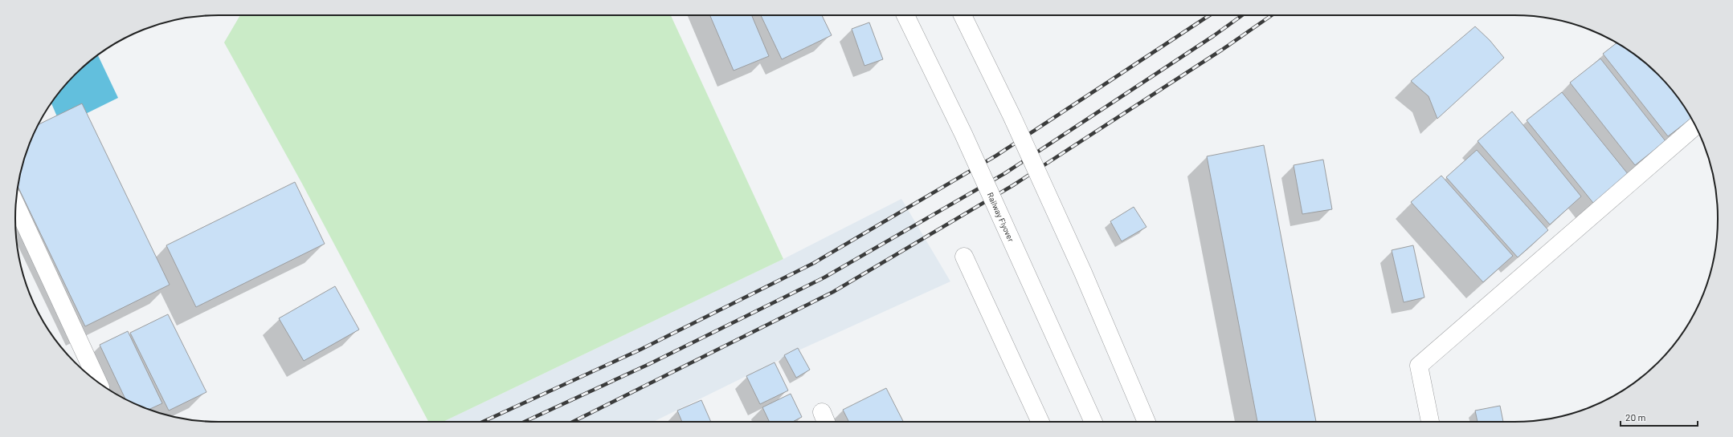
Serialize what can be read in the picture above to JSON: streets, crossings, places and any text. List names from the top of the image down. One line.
{"streets":{"main road":["Railway Flyover"]},"scale_bar":"20 m"}
